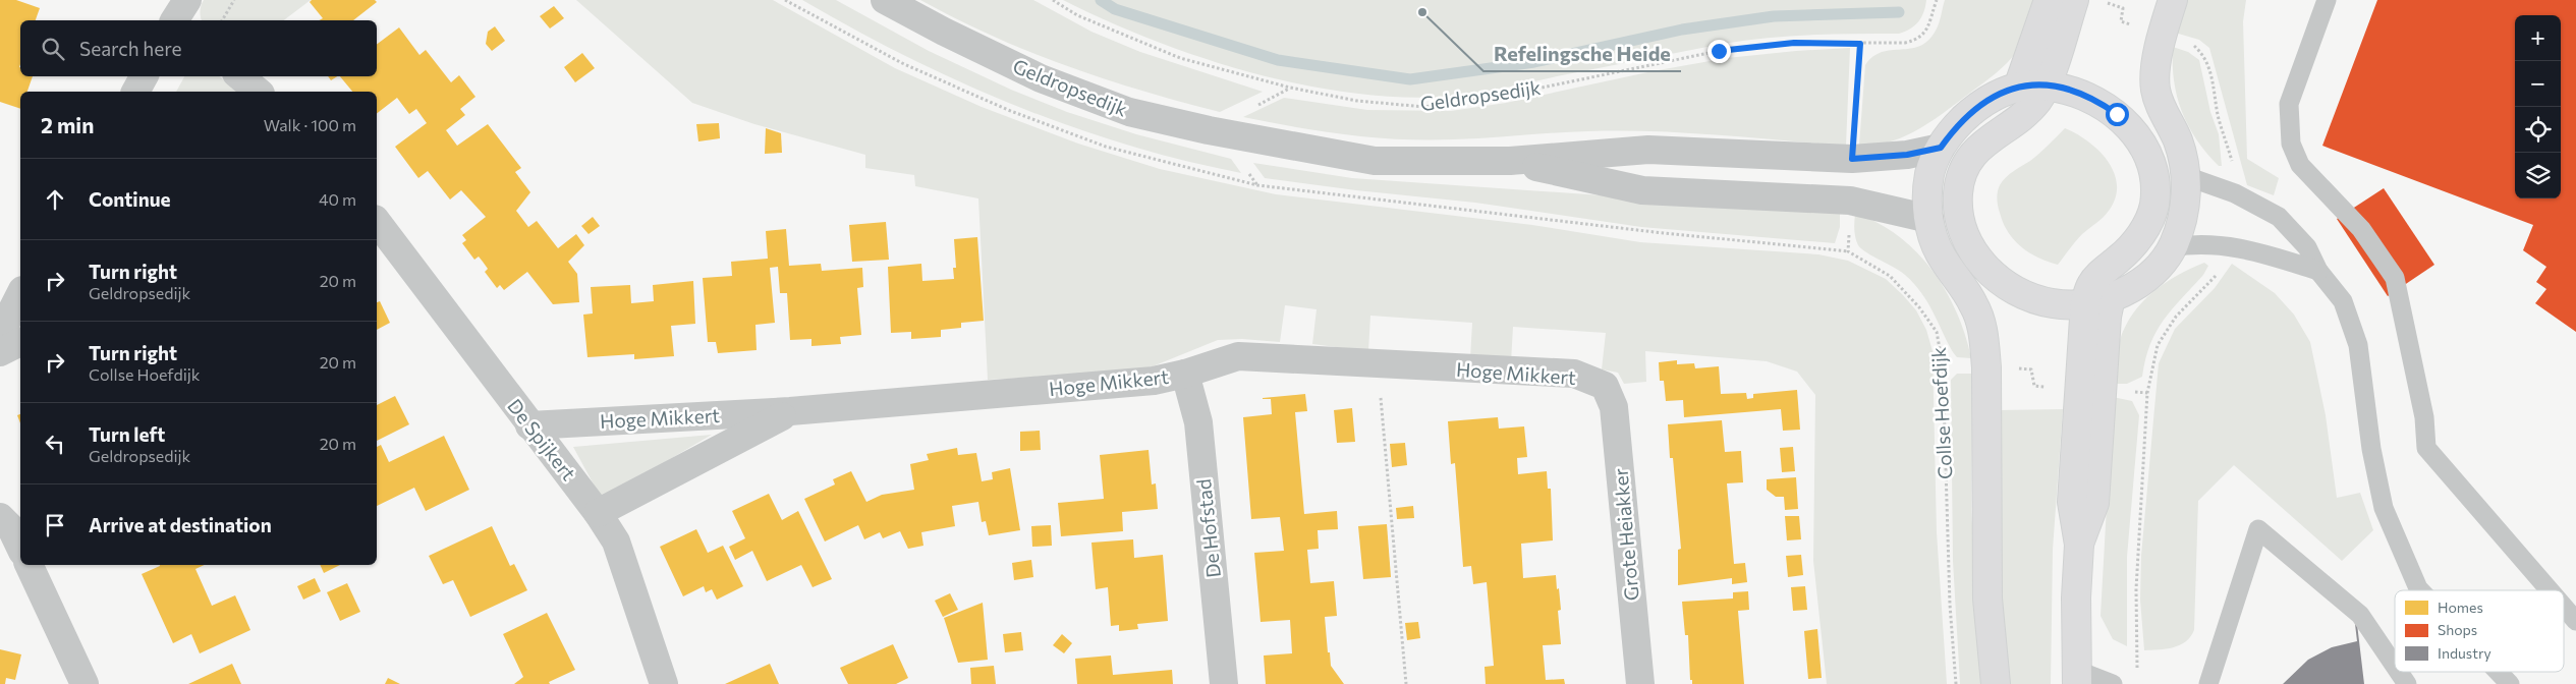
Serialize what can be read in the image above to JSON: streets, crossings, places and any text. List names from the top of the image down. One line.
{"streets":{"street":["Geldropsedijk","Hoge Mikkert","De Spijkert","De Hofstad","Grote Heiakker"],"path":["Collse Hoefdijk"]},"crossings":[["Hoge Mikkert","De Spijkert"],["Hoge Mikkert","De Hofstad"],["Hoge Mikkert","Grote Heiakker"]],"places":["Refelingsche Heide"],"legend":["Homes","Shops","Industry"],"page":{"map_buttons":["+","−"],"search":"Search here","heading":["2 min","Walk · 100 m"],"list":[["Continue","40 m"],["Turn right","Geldropsedijk","20 m"],["Turn right","Collse Hoefdijk","20 m"],["Turn left","Geldropsedijk","20 m"],"Arrive at destination"]}}
